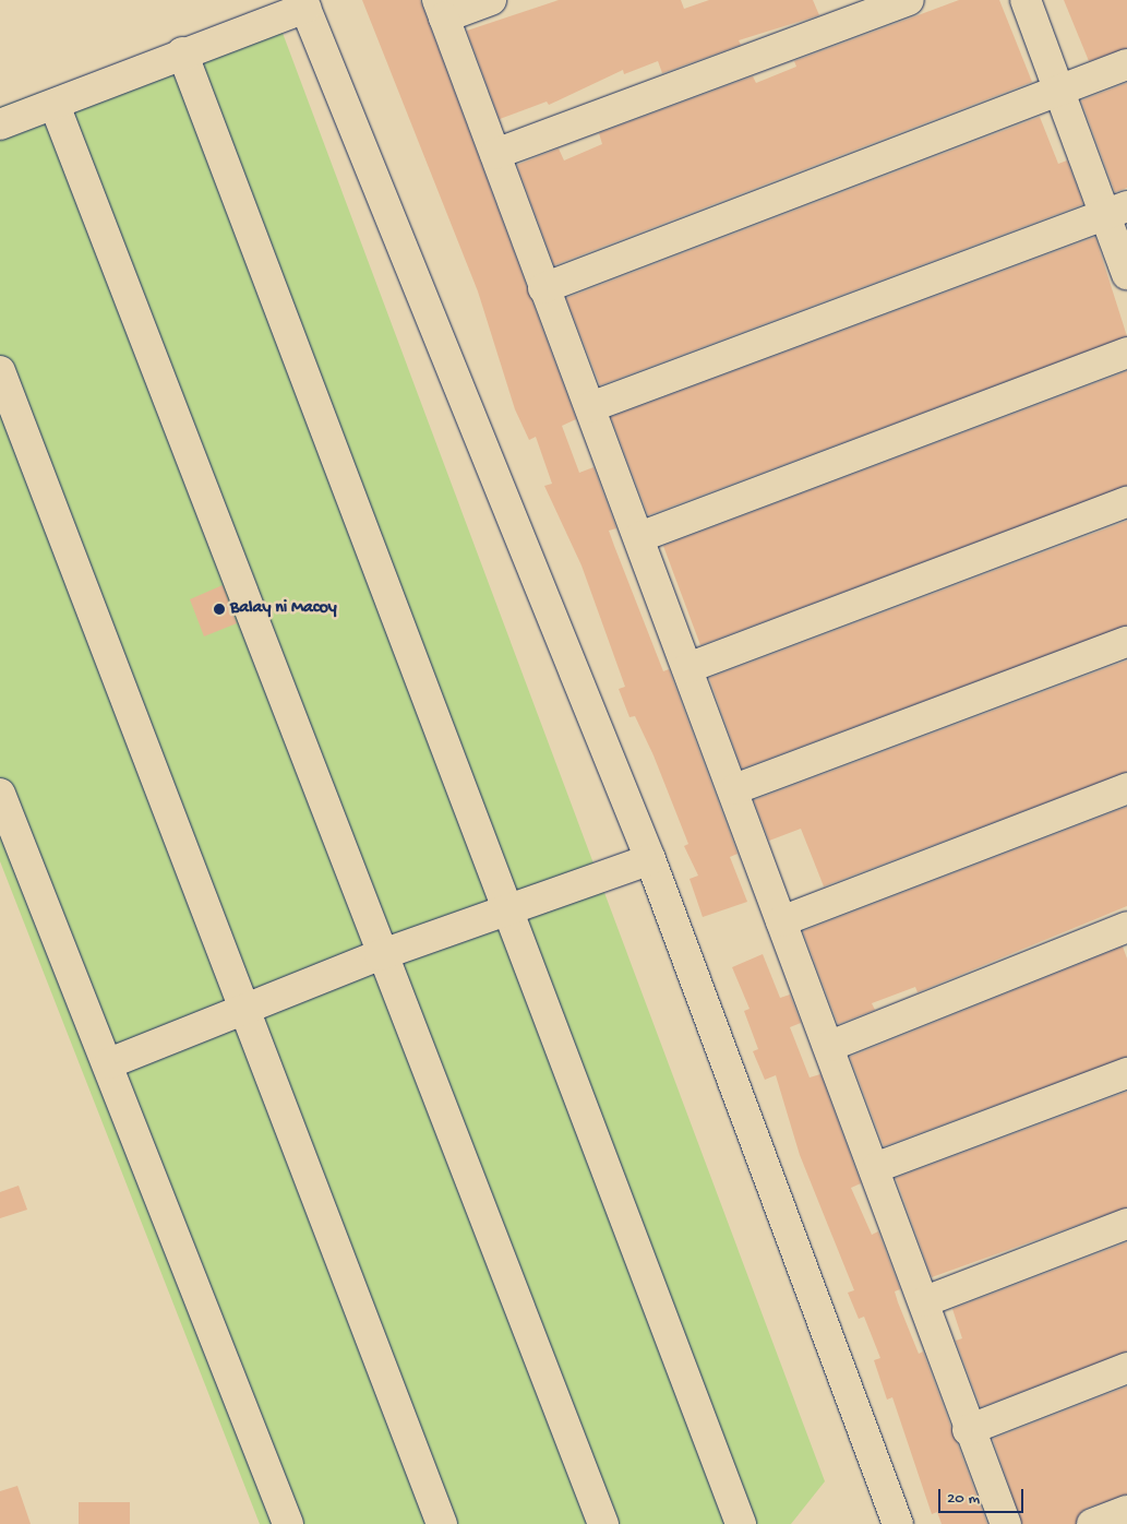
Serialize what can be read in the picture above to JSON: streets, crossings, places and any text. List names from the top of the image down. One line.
{"places":["Balay ni Macoy"],"scale_bar":"20 m"}
